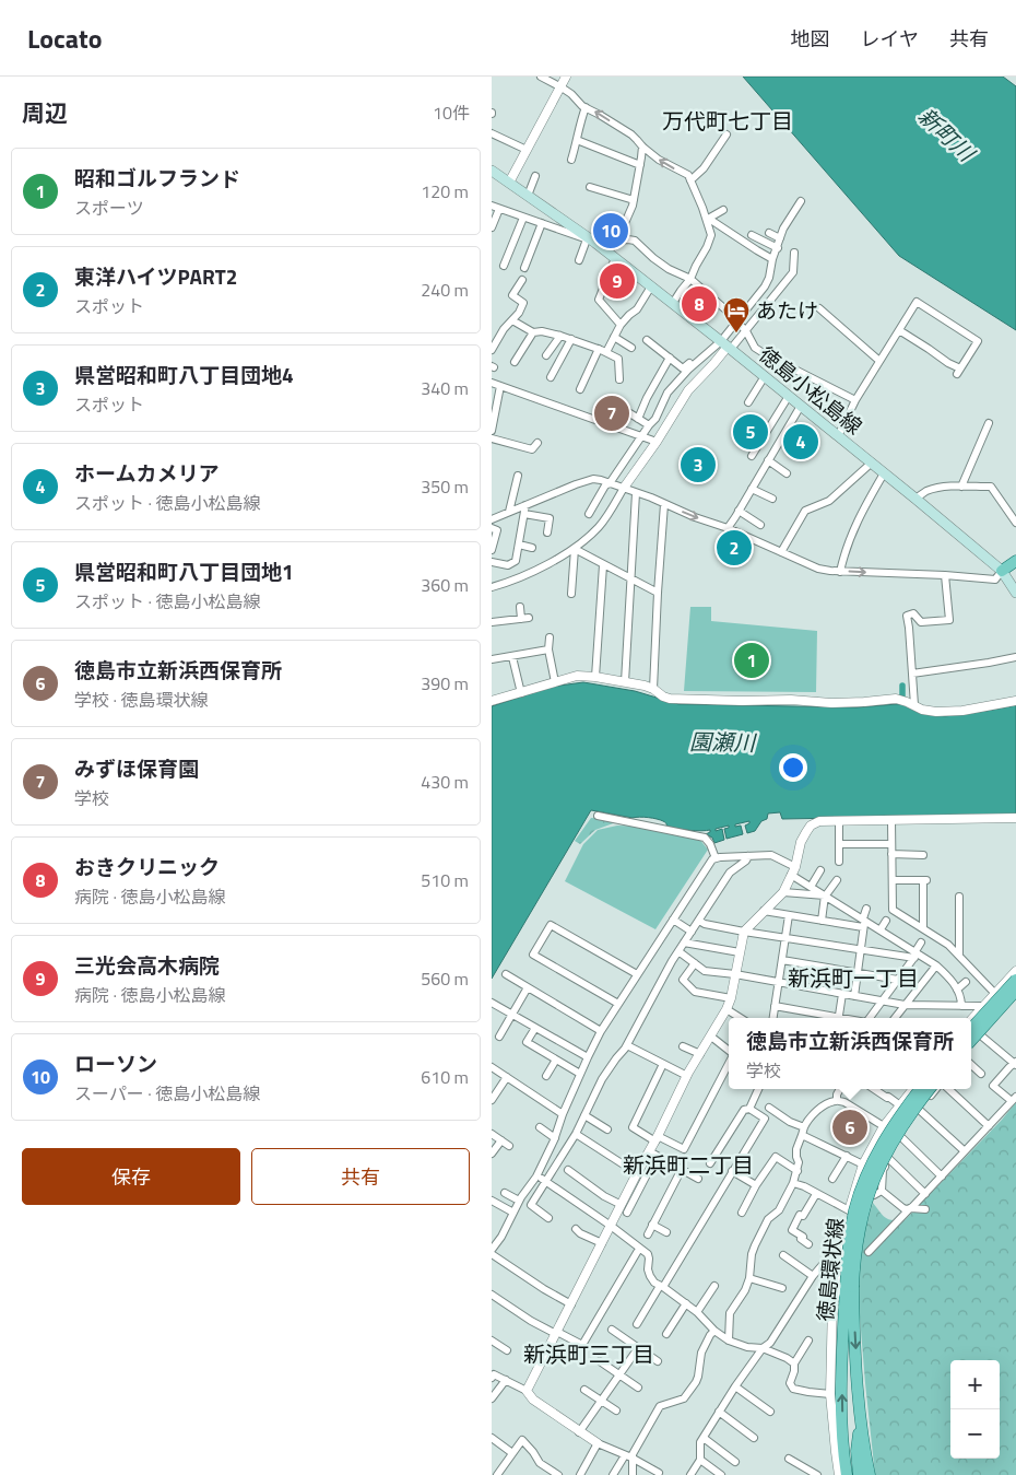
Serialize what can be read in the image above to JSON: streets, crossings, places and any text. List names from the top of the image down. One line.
{"streets":{"main road":["徳島小松島線","徳島環状線"]},"districts":["万代町七丁目","新浜町一丁目","新浜町二丁目","新浜町三丁目"],"water":["新町川","園瀬川"],"places":{"hotel":["あたけ"]},"page":{"header":"Locato","nav":["地図","レイヤ","共有"],"heading":["周辺","10件"],"list":[{"mark":"1","name":"昭和ゴルフランド","note":"スポーツ","value":"120 m"},{"mark":"2","name":"東洋ハイツPART2","note":"スポット","value":"240 m"},{"mark":"3","name":"県営昭和町八丁目団地4","note":"スポット","value":"340 m"},{"mark":"4","name":"ホームカメリア","note":"スポット · 徳島小松島線","value":"350 m"},{"mark":"5","name":"県営昭和町八丁目団地1","note":"スポット · 徳島小松島線","value":"360 m"},{"mark":"6","name":"徳島市立新浜西保育所","note":"学校 · 徳島環状線","value":"390 m"},{"mark":"7","name":"みずほ保育園","note":"学校","value":"430 m"},{"mark":"8","name":"おきクリニック","note":"病院 · 徳島小松島線","value":"510 m"},{"mark":"9","name":"三光会高木病院","note":"病院 · 徳島小松島線","value":"560 m"},{"mark":"10","name":"ローソン","note":"スーパー · 徳島小松島線","value":"610 m"}],"pins":["10","9","8","7","5","4","3","2","1","6"],"popup":["徳島市立新浜西保育所","学校"],"buttons":["保存","共有"],"map_buttons":["+","−"]}}
